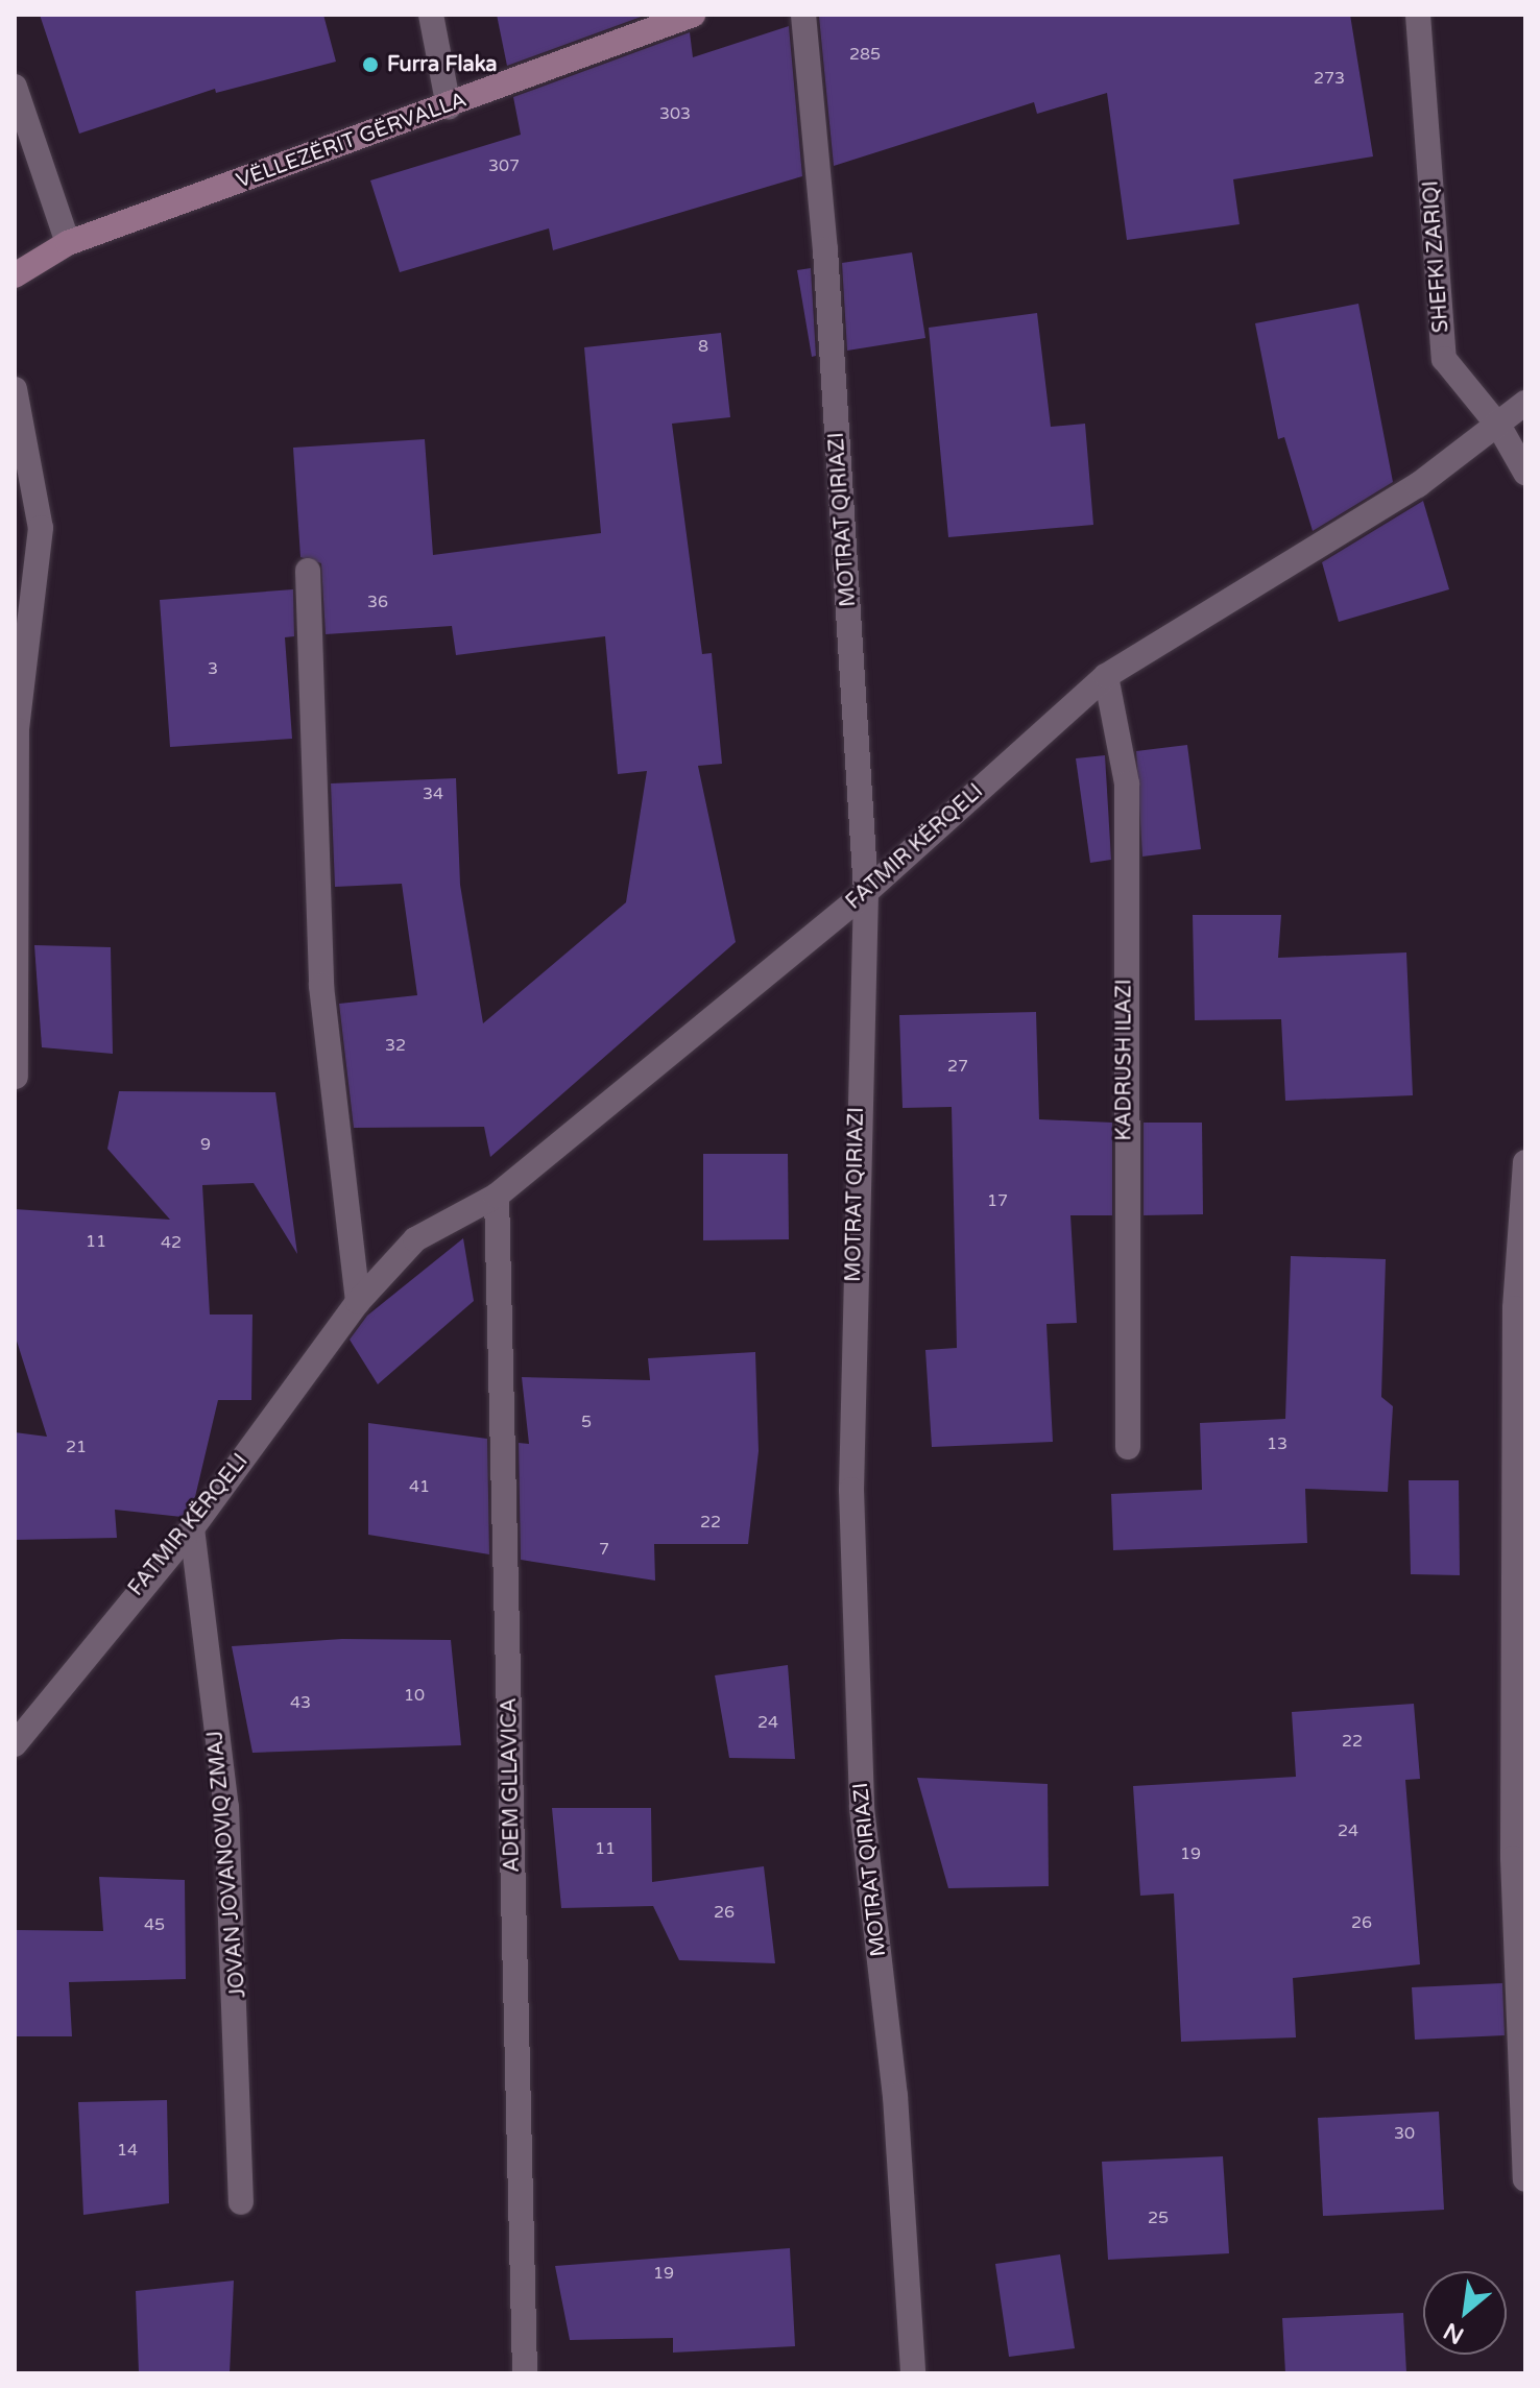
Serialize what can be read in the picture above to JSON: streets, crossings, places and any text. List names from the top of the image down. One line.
{"streets":{"street":["VËLLEZËRIT GËRVALLA","SHEFKI ZARIQI","MOTRAT QIRIAZI","FATMIR KËRQELI","KADRUSH ILAZI","ADEM GLLAVICA","JOVAN JOVANOVIQ ZMAJ"]},"crossings":[["SHEFKI ZARIQI","FATMIR KËRQELI"],["MOTRAT QIRIAZI","FATMIR KËRQELI"],["FATMIR KËRQELI","KADRUSH ILAZI"],["FATMIR KËRQELI","ADEM GLLAVICA"],["FATMIR KËRQELI","JOVAN JOVANOVIQ ZMAJ"]],"places":["Furra Flaka"],"house_numbers":["285","273","303","307","8","36","3","34","32","27","9","17","11","42","5","13","21","41","22","7","10","43","24","22","24","11","19","26","26","45","30","14","25","19"],"north":"bottom left"}
